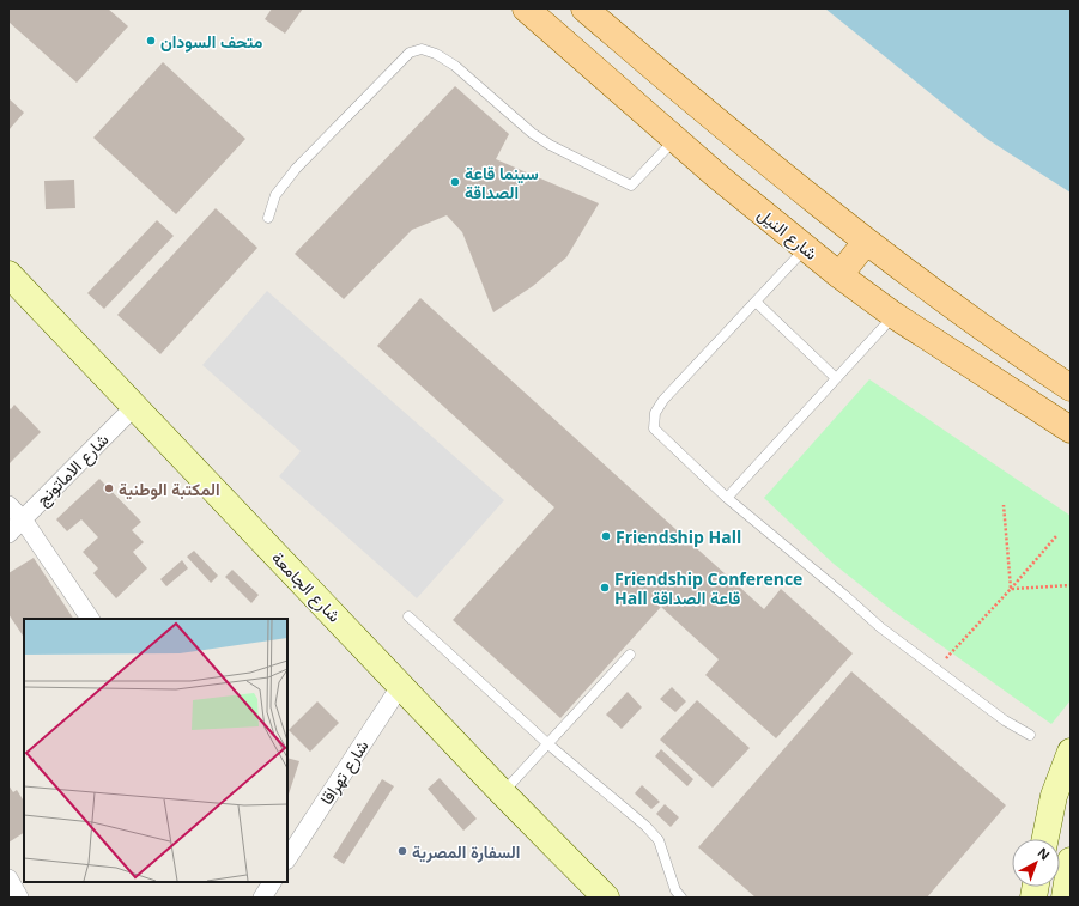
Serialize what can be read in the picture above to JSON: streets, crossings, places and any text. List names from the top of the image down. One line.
{"streets":{"main road":["شارع النيل","شارع الجامعة"],"street":["شارع الاماتونج","شارع تهراقا"]},"crossings":[["شارع الاماتونج","شارع الجامعة"],["شارع الجامعة","شارع تهراقا"]],"places":["متحف السودان","سينما قاعة الصداقة","المكتبة الوطنية","Friendship Hall","Friendship Conference Hall قاعة الصداقة","السفارة المصرية"],"north":"top right"}
